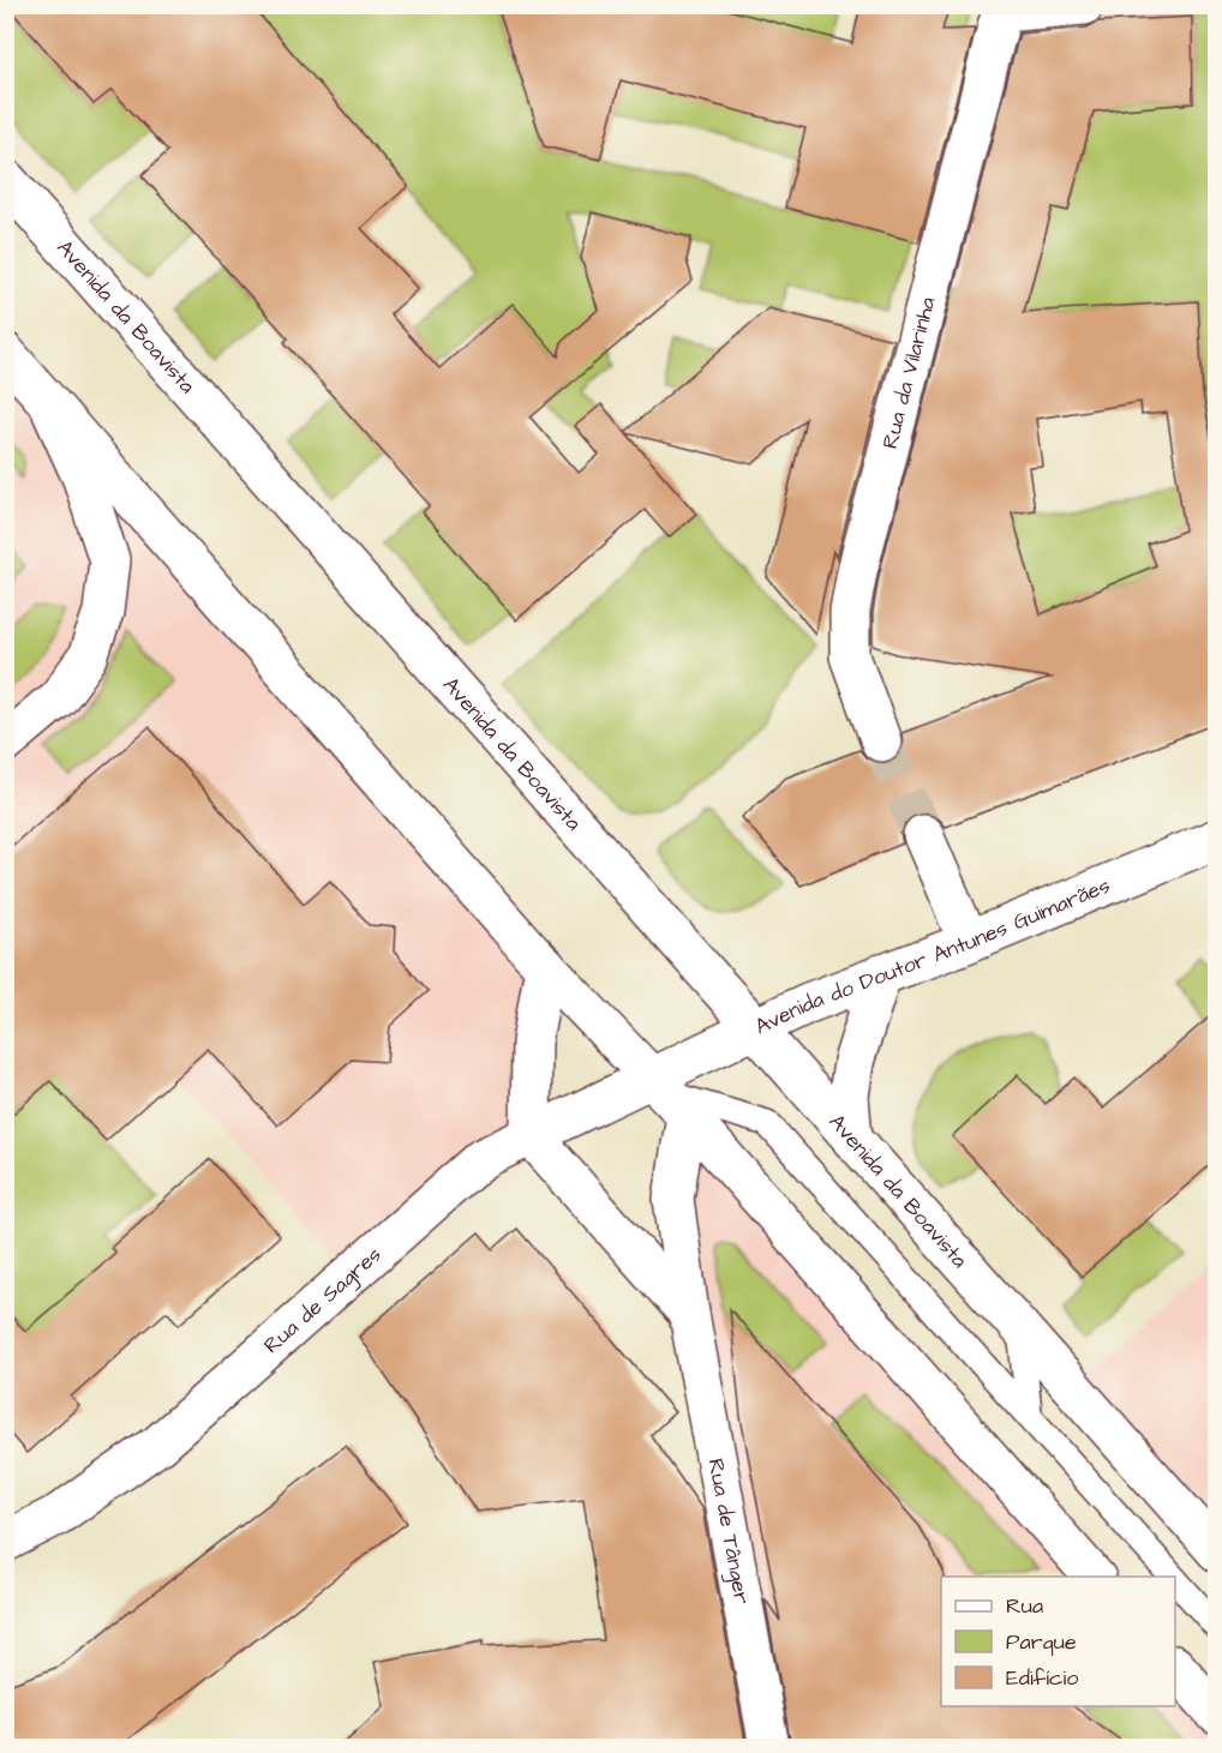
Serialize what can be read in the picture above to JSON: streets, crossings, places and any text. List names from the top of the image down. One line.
{"streets":{"main road":["Avenida da Boavista","Rua da Vilarinha","Avenida do Doutor Antunes Guimarães","Rua de Sagres","Rua de Tânger"]},"crossings":[["Avenida da Boavista","Avenida do Doutor Antunes Guimarães"],["Avenida do Doutor Antunes Guimarães","Rua de Sagres"],["Avenida do Doutor Antunes Guimarães","Rua de Tânger"],["Rua de Sagres","Rua de Tânger"]],"legend":["Rua","Parque","Edifício"]}
